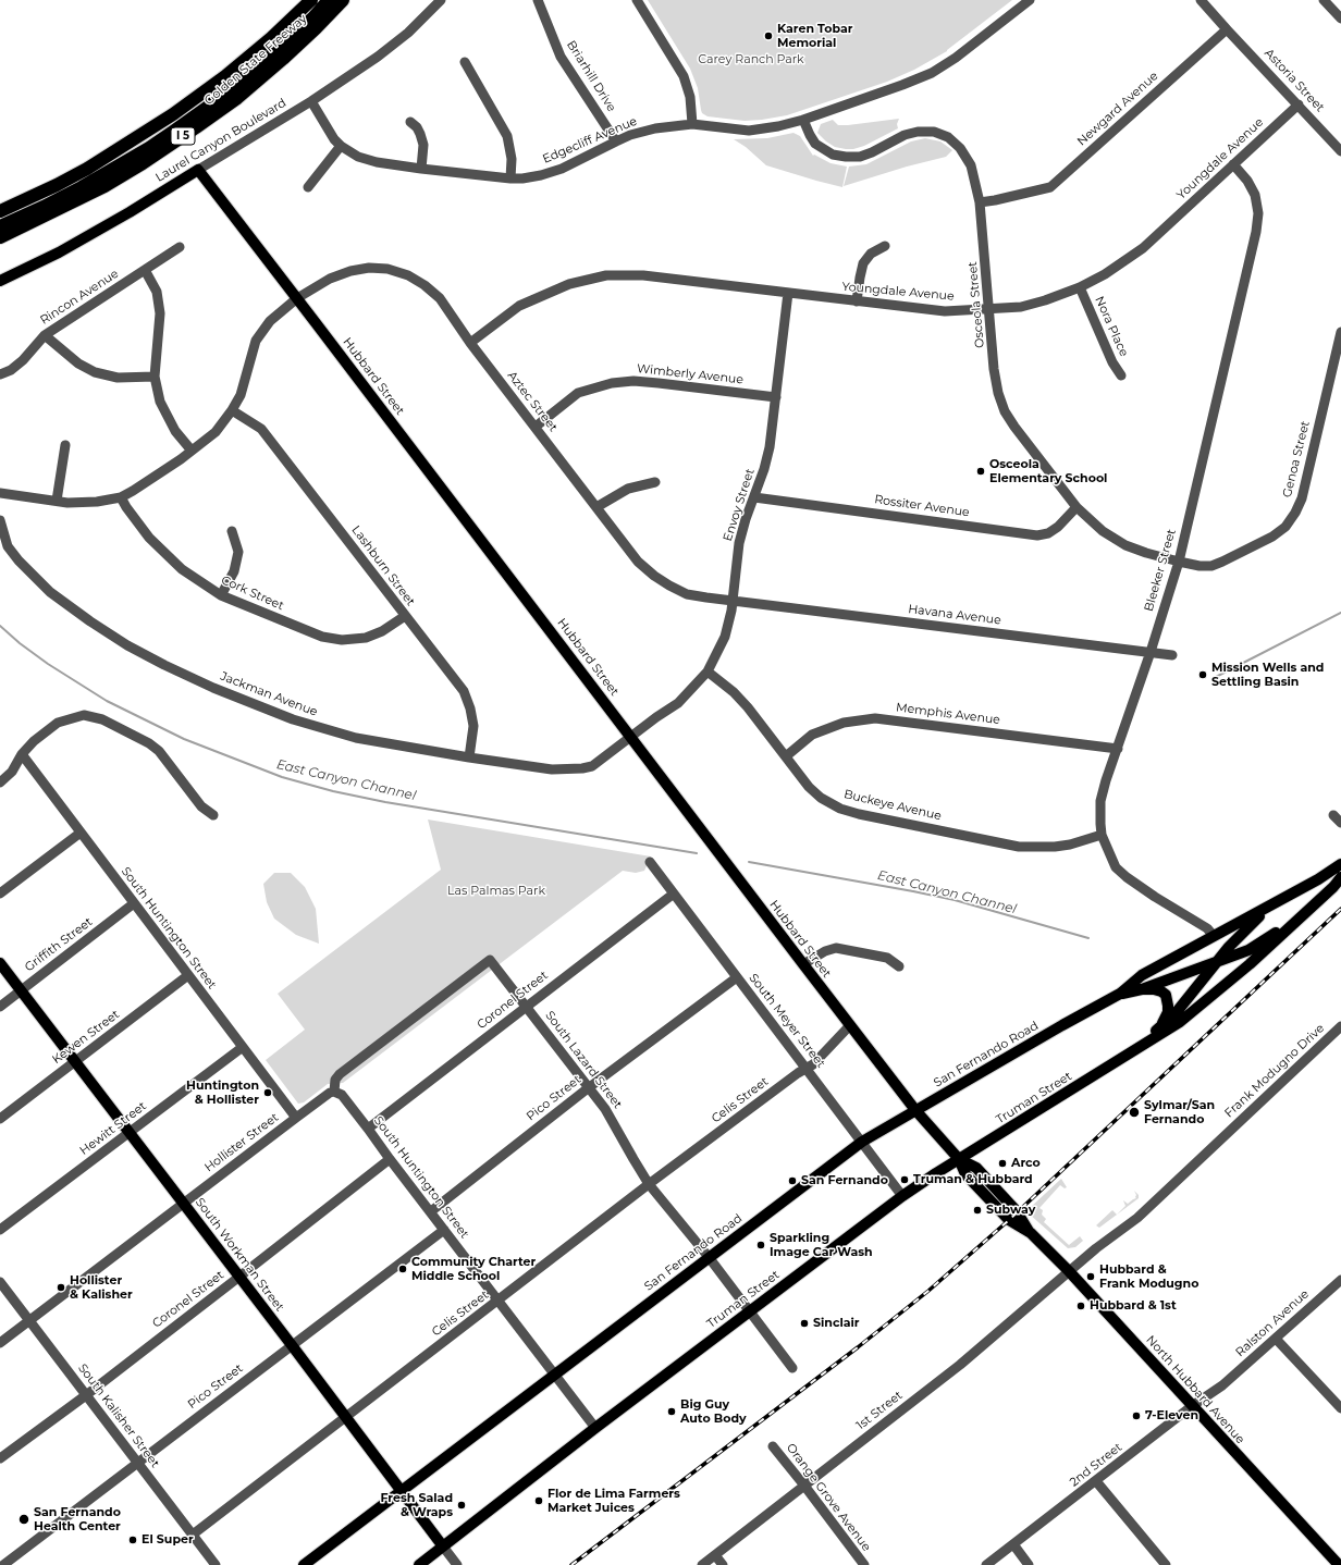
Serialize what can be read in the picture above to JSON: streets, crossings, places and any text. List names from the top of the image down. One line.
{"streets":{"highway":["Golden State Freeway","I 5"],"main road":["Laurel Canyon Boulevard","Hubbard Street","San Fernando Road","Truman Street","South Workman Street","North Hubbard Avenue"],"street":["Briarhill Drive","Astoria Street","Newgard Avenue","Edgecliff Avenue","Youngdale Avenue","Rincon Avenue","Osceola Street","Nora Place","Wimberly Avenue","Aztec Street","Genoa Street","Envoy Street","Rossiter Avenue","Lashburn Street","Bleeker Street","Cork Street","Havana Avenue","Jackman Avenue","Memphis Avenue","Buckeye Avenue","South Huntington Street","Griffith Street","Coronel Street","South Meyer Street","Kewen Street","South Lazard Street","Frank Modugno Drive","Pico Street","Celis Street","Hewitt Street","Hollister Street","Ralston Avenue","1st Street","South Kalisher Street","2nd Street","Orange Grove Avenue"]},"crossings":[["Briarhill Drive","Edgecliff Avenue"],["Astoria Street","Newgard Avenue"],["Astoria Street","Youngdale Avenue"],["Newgard Avenue","Osceola Street"],["Laurel Canyon Boulevard","Edgecliff Avenue"],["Laurel Canyon Boulevard","Hubbard Street"],["Edgecliff Avenue","Osceola Street"],["Youngdale Avenue","Osceola Street"],["Youngdale Avenue","Nora Place"],["Youngdale Avenue","Aztec Street"],["Youngdale Avenue","Envoy Street"],["Youngdale Avenue","Bleeker Street"],["Osceola Street","Genoa Street"],["Osceola Street","Rossiter Avenue"],["Osceola Street","Bleeker Street"],["Wimberly Avenue","Aztec Street"],["Wimberly Avenue","Envoy Street"],["Hubbard Street","Aztec Street"],["Hubbard Street","Envoy Street"],["Hubbard Street","Jackman Avenue"],["Hubbard Street","San Fernando Road"],["Hubbard Street","Truman Street"],["Hubbard Street","Celis Street"],["Hubbard Street","North Hubbard Avenue"],["Aztec Street","Envoy Street"],["Aztec Street","Lashburn Street"],["Aztec Street","Cork Street"],["Aztec Street","Havana Avenue"],["Genoa Street","Bleeker Street"],["Envoy Street","Rossiter Avenue"],["Envoy Street","Havana Avenue"],["Envoy Street","Jackman Avenue"],["Envoy Street","Buckeye Avenue"],["Lashburn Street","Cork Street"],["Lashburn Street","Jackman Avenue"],["Bleeker Street","Havana Avenue"],["Bleeker Street","Memphis Avenue"],["Bleeker Street","Buckeye Avenue"],["Bleeker Street","San Fernando Road"],["Memphis Avenue","Buckeye Avenue"],["South Huntington Street","Griffith Street"],["South Huntington Street","Coronel Street"],["South Huntington Street","Kewen Street"],["South Huntington Street","San Fernando Road"],["South Huntington Street","South Lazard Street"],["South Huntington Street","Pico Street"],["South Huntington Street","Truman Street"],["South Huntington Street","Celis Street"],["South Huntington Street","Hewitt Street"],["South Huntington Street","Hollister Street"],["Griffith Street","South Workman Street"],["Coronel Street","South Meyer Street"],["Coronel Street","South Lazard Street"],["Coronel Street","South Workman Street"],["Coronel Street","South Kalisher Street"],["South Meyer Street","San Fernando Road"],["South Meyer Street","Pico Street"],["South Meyer Street","Truman Street"],["South Meyer Street","Celis Street"],["Kewen Street","South Workman Street"],["San Fernando Road","South Lazard Street"],["San Fernando Road","Truman Street"],["San Fernando Road","South Workman Street"],["South Lazard Street","Pico Street"],["South Lazard Street","Truman Street"],["South Lazard Street","Celis Street"],["South Lazard Street","Hollister Street"],["Frank Modugno Drive","North Hubbard Avenue"],["Frank Modugno Drive","1st Street"],["Pico Street","South Workman Street"],["Pico Street","South Kalisher Street"],["Truman Street","South Workman Street"],["Celis Street","South Workman Street"],["Celis Street","South Kalisher Street"],["Hewitt Street","South Workman Street"],["Hollister Street","South Workman Street"],["Hollister Street","South Kalisher Street"],["Ralston Avenue","2nd Street"],["North Hubbard Avenue","1st Street"],["North Hubbard Avenue","2nd Street"],["1st Street","Orange Grove Avenue"]],"water":["East Canyon Channel"],"parks":["Carey Ranch Park","Las Palmas Park"],"places":["Karen Tobar Memorial","Osceola Elementary School","Mission Wells and Settling Basin","Huntington & Hollister","Sylmar/San Fernando","Arco","Truman & Hubbard","San Fernando","Subway","Sparkling Image Car Wash","Community Charter Middle School","Hubbard & Frank Modugno","Hollister & Kalisher","Hubbard & 1st","Sinclair","Big Guy Auto Body","7-Eleven","Flor de Lima Farmers Market Juices","Fresh Salad & Wraps","San Fernando Health Center","El Super"]}
